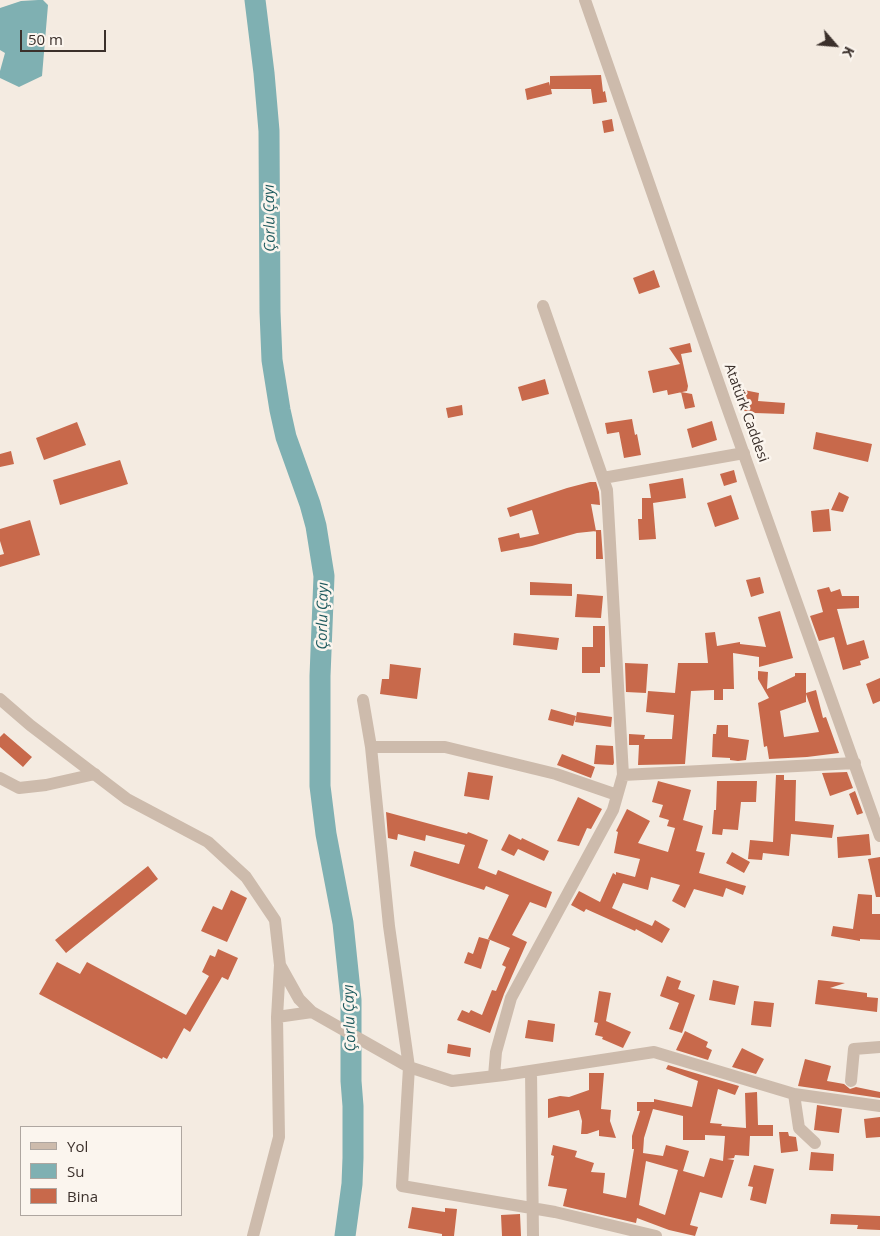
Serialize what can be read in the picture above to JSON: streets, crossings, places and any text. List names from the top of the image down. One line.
{"streets":{"street":["Atatürk Caddesi"]},"water":["Çorlu Çayı"],"legend":["Yol","Su","Bina"],"scale_bar":"50 m","north":"bottom right"}
